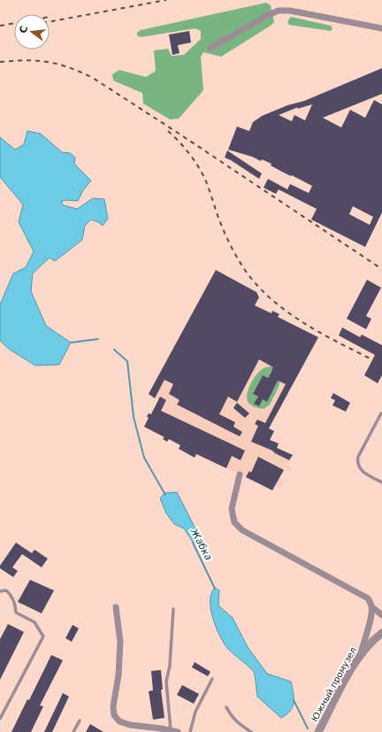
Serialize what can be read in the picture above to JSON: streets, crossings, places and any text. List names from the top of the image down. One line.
{"streets":{"street":["Южный промузел"]},"water":["Жабка"],"north":"left"}
